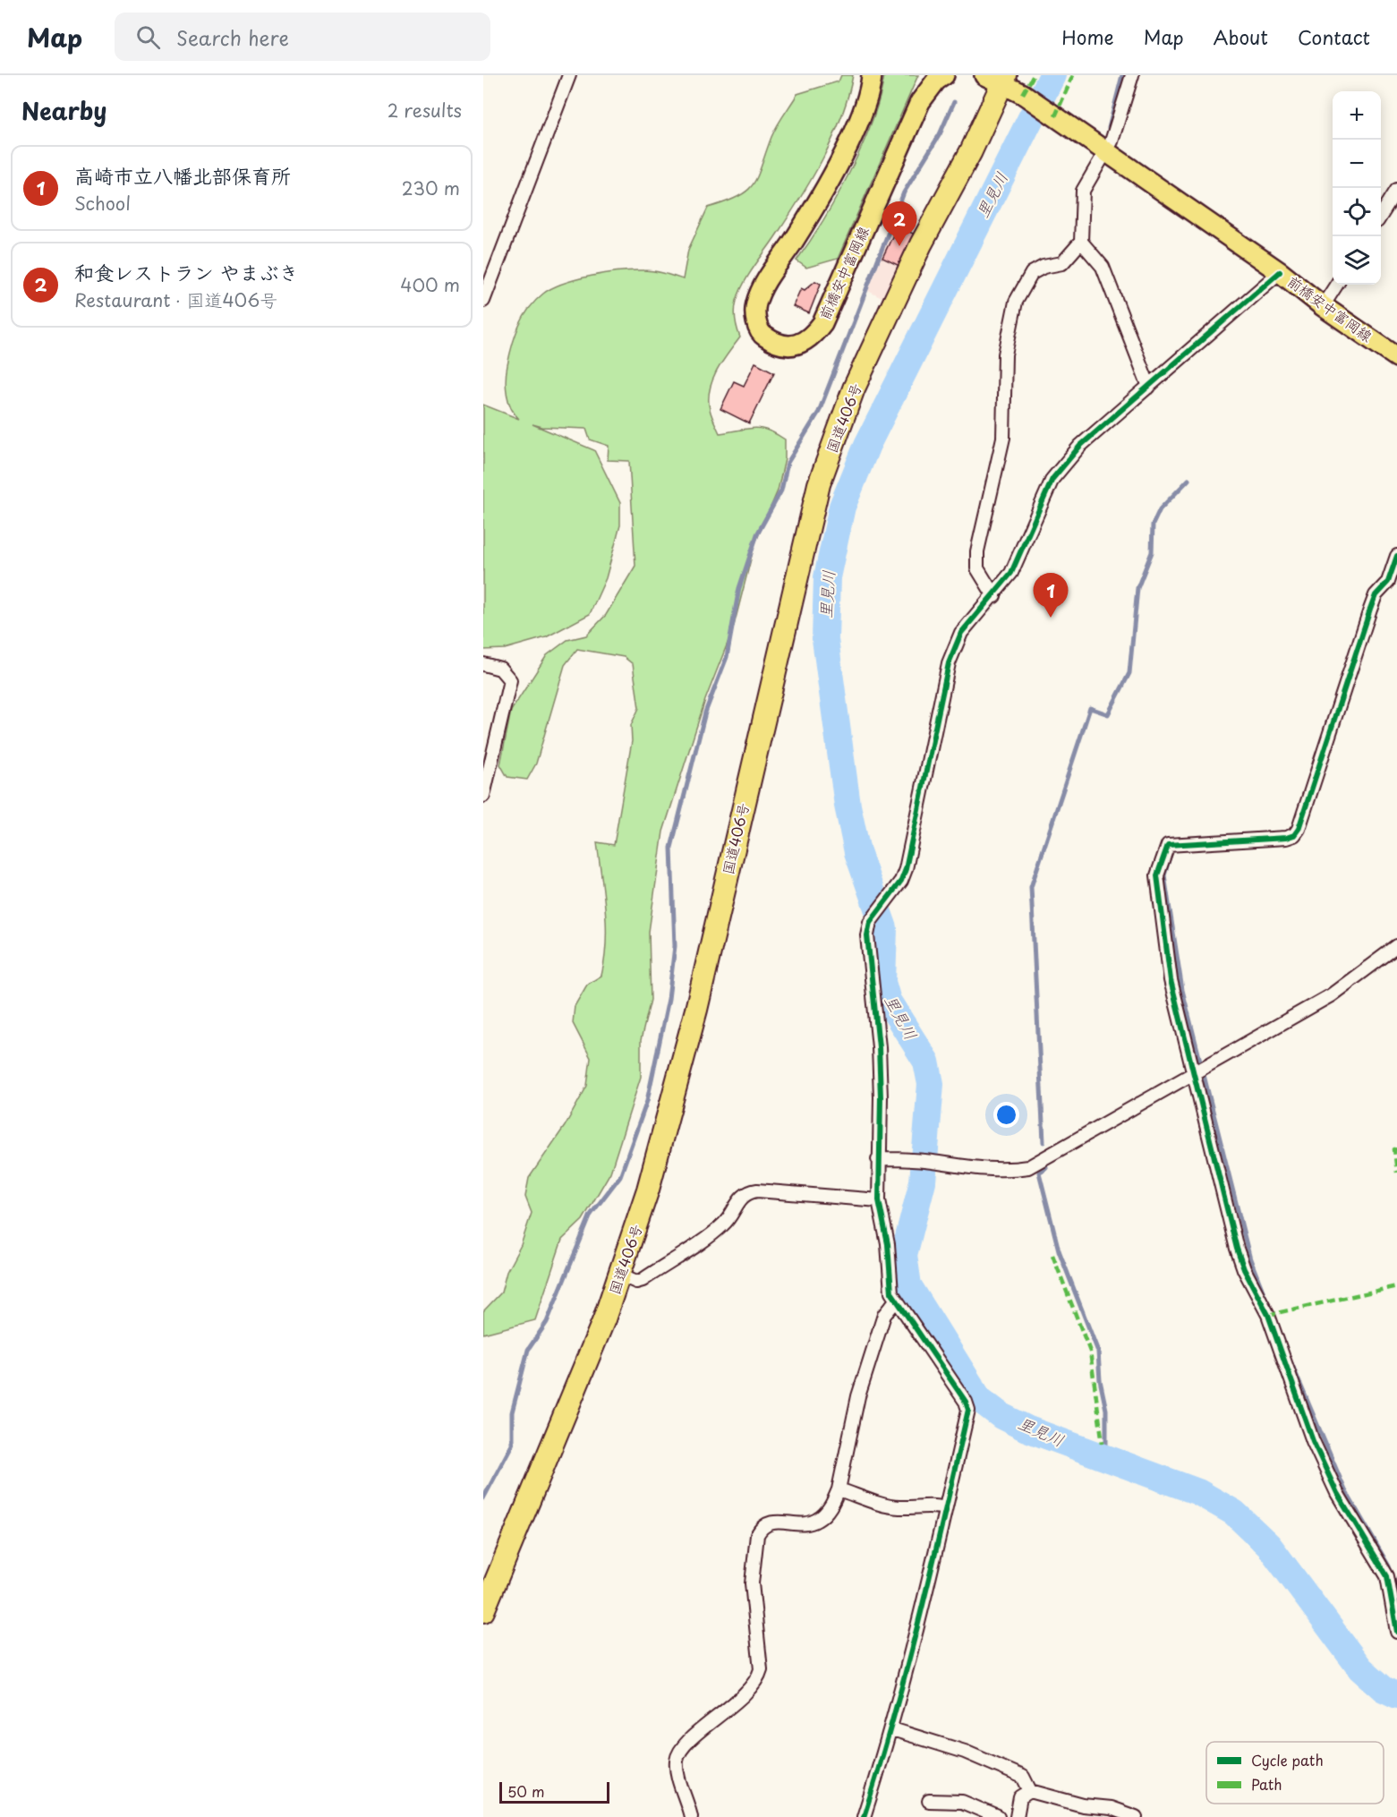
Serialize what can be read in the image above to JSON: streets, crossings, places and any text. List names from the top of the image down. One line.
{"streets":{"highway":["国道406号"],"main road":["前橋安中富岡線"]},"crossings":[["前橋安中富岡線","国道406号"]],"water":["里見川"],"legend":["Cycle path","Path"],"scale_bar":"50 m","page":{"header":"Map","search":"Search here","nav":["Home","Map","About","Contact"],"heading":["Nearby","2 results"],"map_buttons":["+","−"],"list":[{"mark":"1","name":"高崎市立八幡北部保育所","note":"School","value":"230 m"},{"mark":"2","name":"和食レストラン やまぶき","note":"Restaurant · 国道406号","value":"400 m"}],"pins":["2","1"],"scale":"50 m"}}
